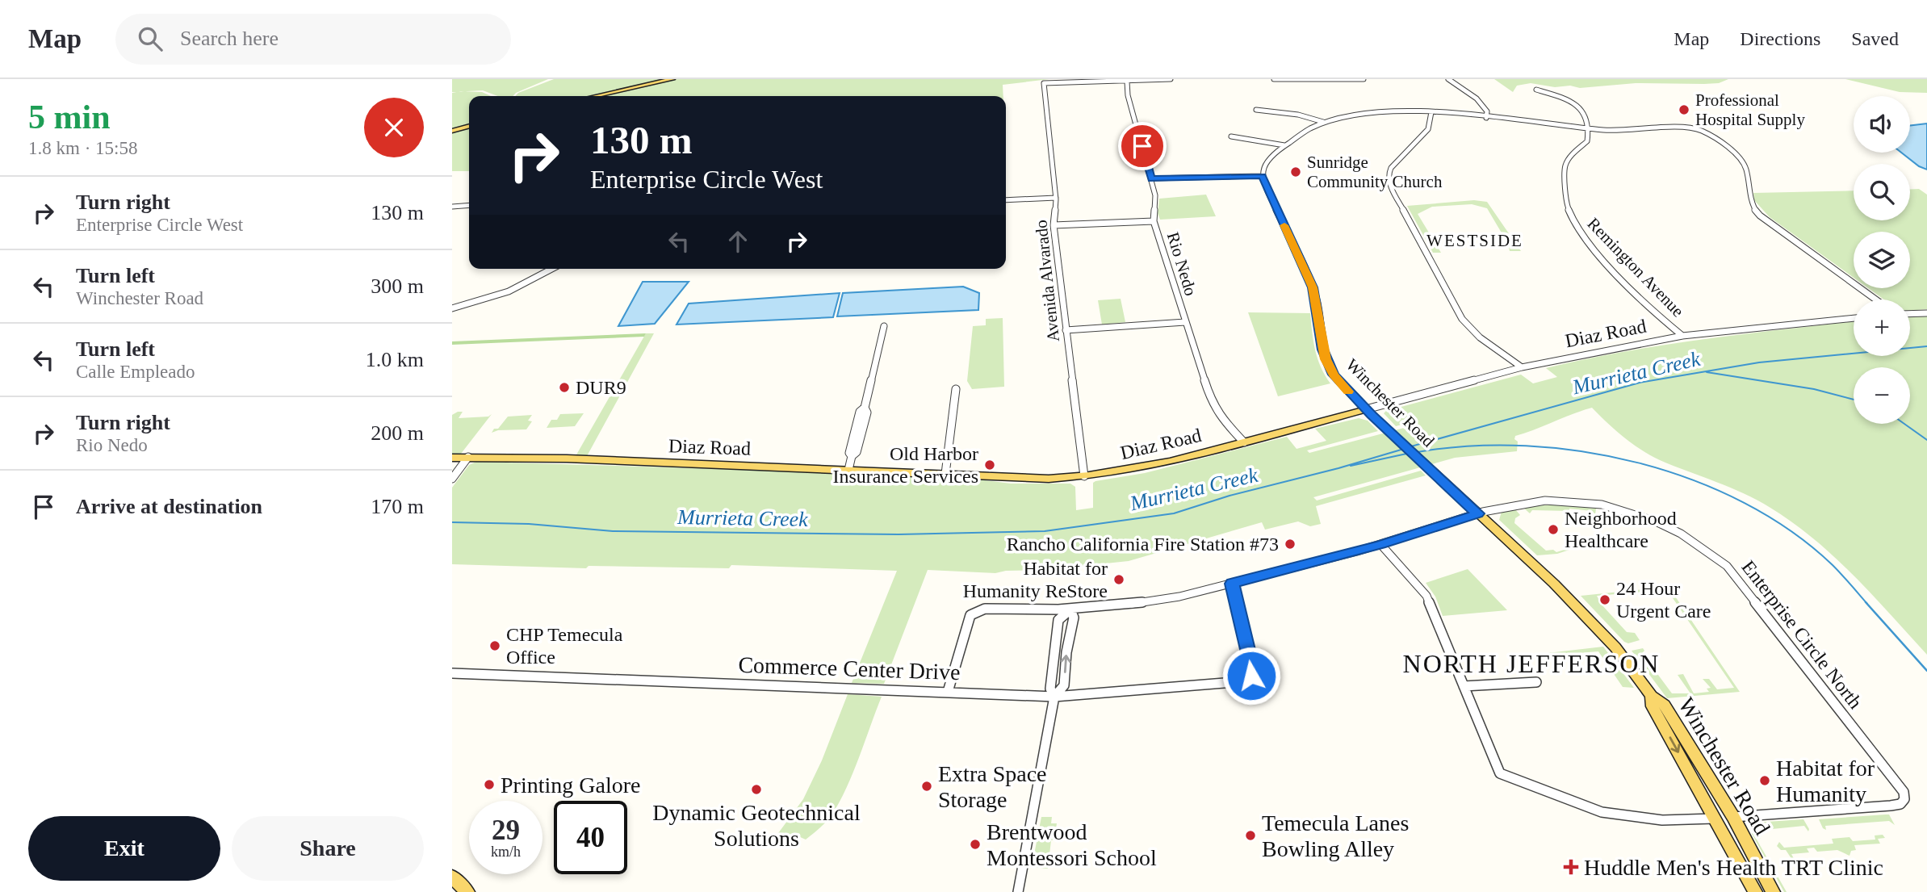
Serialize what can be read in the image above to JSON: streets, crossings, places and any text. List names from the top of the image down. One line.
{"streets":{"main road":["Diaz Road","Winchester Road"],"street":["Rio Nedo","Remington Avenue","Avenida Alvarado","Enterprise Circle North","Commerce Center Drive"]},"crossings":[["Rio Nedo","Avenida Alvarado"],["Rio Nedo","Diaz Road"],["Remington Avenue","Diaz Road"],["Avenida Alvarado","Diaz Road"],["Diaz Road","Winchester Road"],["Winchester Road","Enterprise Circle North"]],"districts":["WESTSIDE","NORTH JEFFERSON"],"water":["Murrieta Creek"],"places":{"other":["Professional Hospital Supply","Sunridge Community Church","DUR9","Old Harbor Insurance Services","Neighborhood Healthcare","Rancho California Fire Station #73","Habitat for Humanity ReStore","24 Hour Urgent Care","CHP Temecula Office","Habitat for Humanity","Printing Galore","Extra Space Storage","Dynamic Geotechnical Solutions","Temecula Lanes Bowling Alley","Brentwood Montessori School"],"health":["Huddle Men's Health TRT Clinic"]},"page":{"header":"Map","search":"Search here","nav":["Map","Directions","Saved"],"heading":["5 min","1.8 km · 15:58"],"map_buttons":["+","−"],"turn":["130 m","Enterprise Circle West"],"list":[{"name":"Turn right","note":"Enterprise Circle West","value":"130 m"},{"name":"Turn left","note":"Winchester Road","value":"300 m"},{"name":"Turn left","note":"Calle Empleado","value":"1.0 km"},{"name":"Turn right","note":"Rio Nedo","value":"200 m"},{"name":"Arrive at destination","value":"170 m"}],"speed":"29 km/h","limit":"40","buttons":["Exit","Share"]}}
